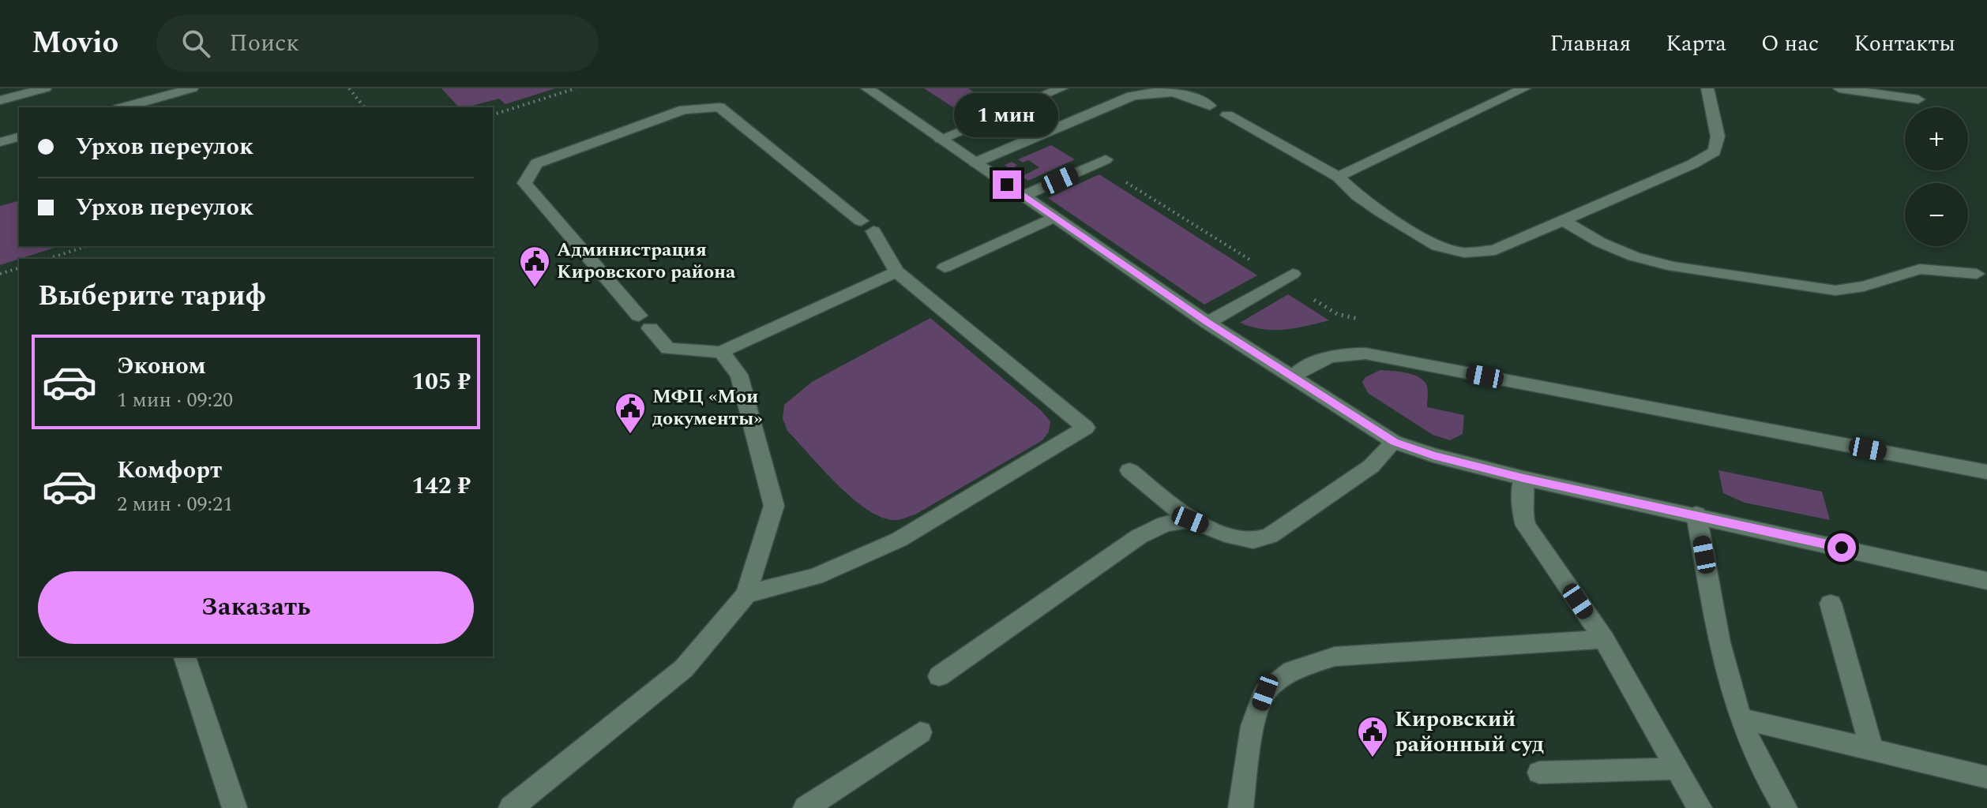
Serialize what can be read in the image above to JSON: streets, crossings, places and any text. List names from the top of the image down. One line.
{"places":{"public building":["Администрация Кировского района","МФЦ «Мои документы»","Кировский районный суд"]},"page":{"header":"Movio","search":"Поиск","nav":["Главная","Карта","О нас","Контакты"],"bubble":"1 мин","map_buttons":["+","−"],"banner":["Урхов переулок","Урхов переулок"],"heading":"Выберите тариф","list":[{"name":"Эконом","note":"1 мин · 09:20","value":"105 ₽"},{"name":"Комфорт","note":"2 мин · 09:21","value":"142 ₽"}],"buttons":"Заказать"}}
